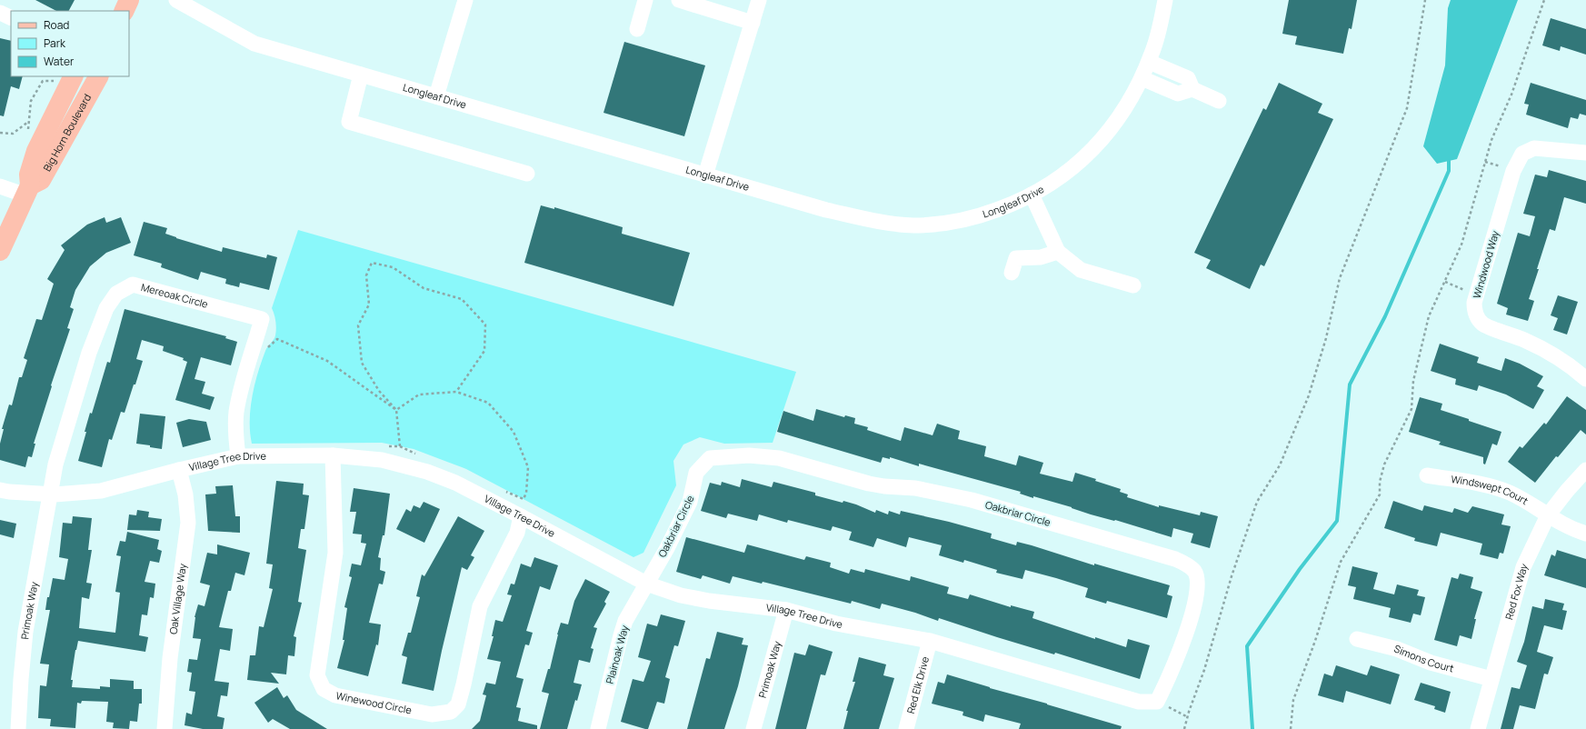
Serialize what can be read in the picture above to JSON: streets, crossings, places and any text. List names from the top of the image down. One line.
{"streets":{"main road":["Big Horn Boulevard"],"street":["Longleaf Drive","Windwood Way","Mereoak Circle","Village Tree Drive","Windswept Court","Oakbriar Circle","Red Fox Way","Oak Village Way","Primoak Way","Plainoak Way","Simons Court","Red Elk Drive","Winewood Circle"]},"crossings":[["Mereoak Circle","Village Tree Drive"],["Mereoak Circle","Primoak Way"],["Village Tree Drive","Oakbriar Circle"],["Village Tree Drive","Oak Village Way"],["Village Tree Drive","Primoak Way"],["Village Tree Drive","Plainoak Way"],["Village Tree Drive","Red Elk Drive"],["Village Tree Drive","Winewood Circle"],["Windswept Court","Red Fox Way"],["Oakbriar Circle","Plainoak Way"],["Red Fox Way","Simons Court"]],"legend":["Road","Park","Water"]}
